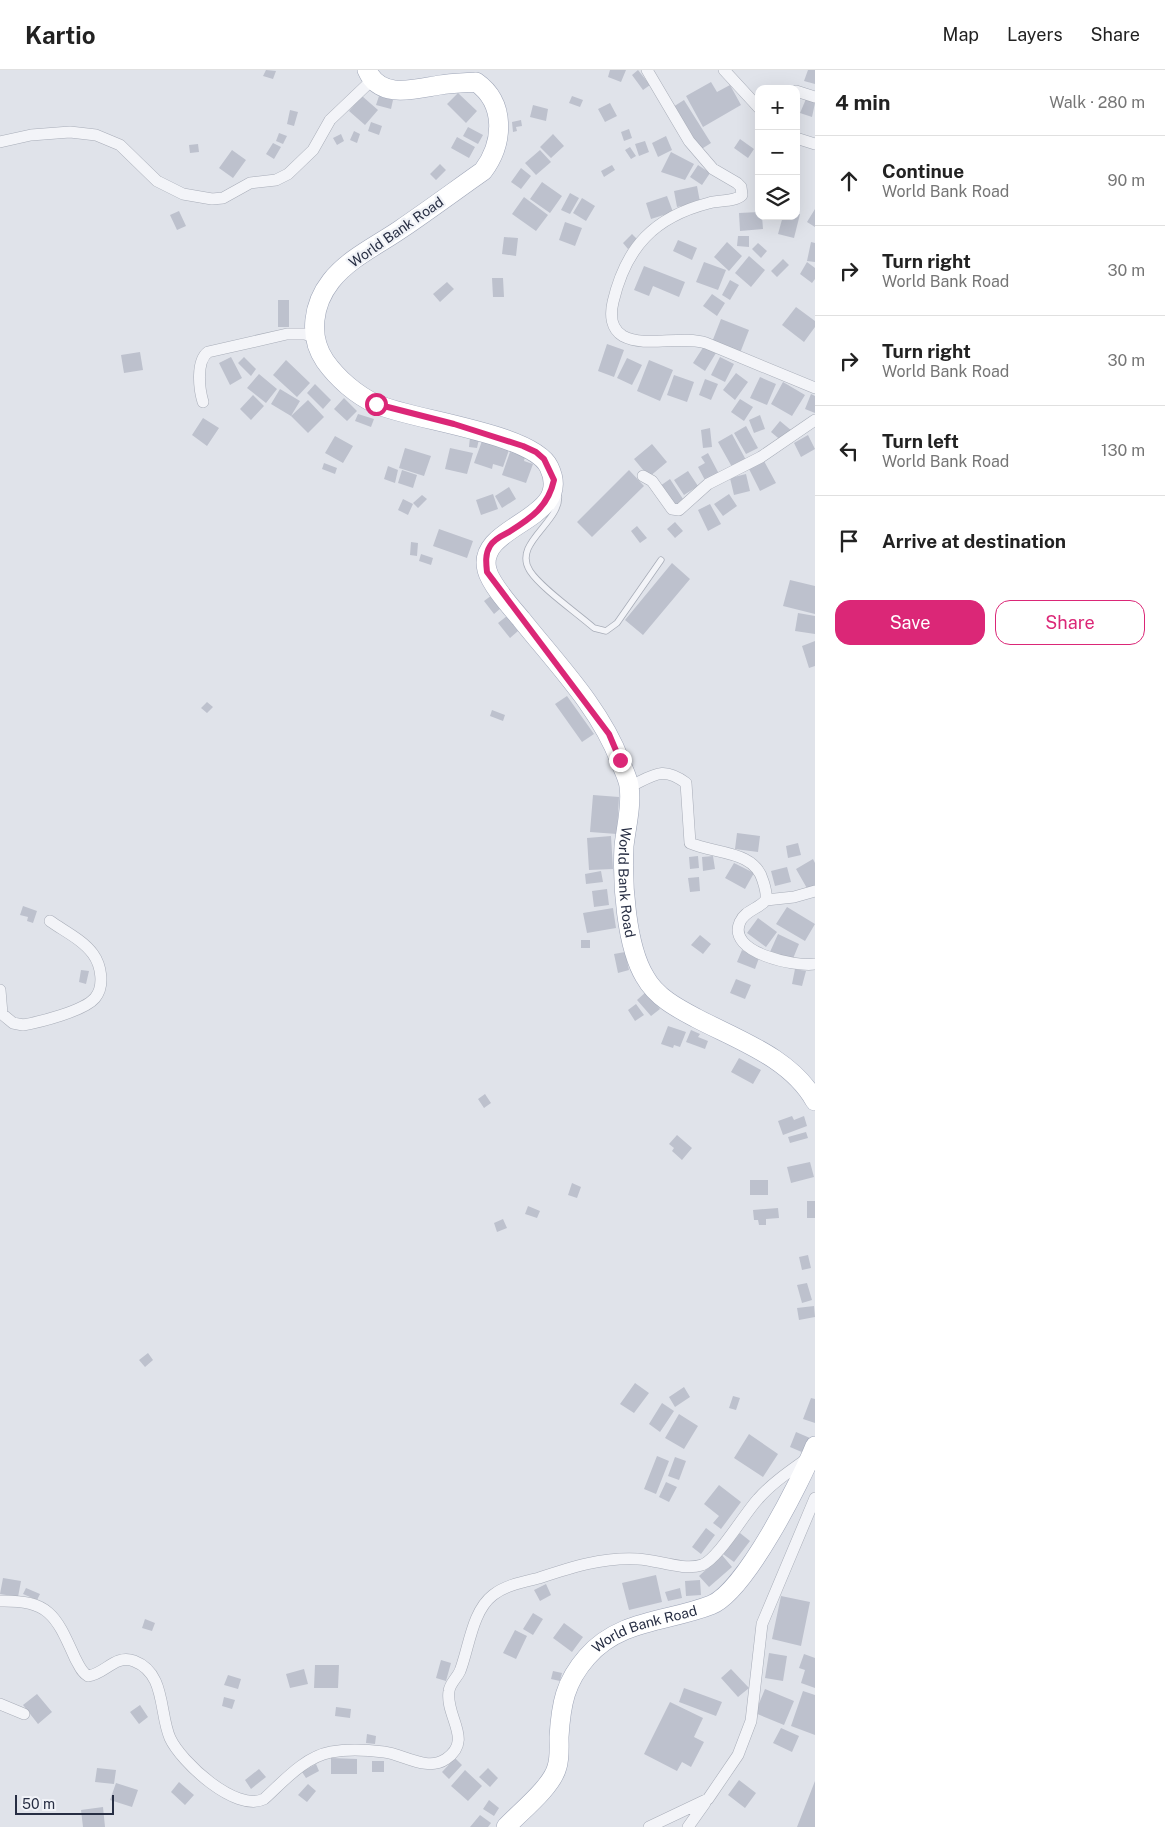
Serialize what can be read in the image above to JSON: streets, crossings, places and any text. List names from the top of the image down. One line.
{"streets":{"main road":["World Bank Road"]},"scale_bar":"50 m","page":{"header":"Kartio","nav":["Map","Layers","Share"],"heading":["4 min","Walk · 280 m"],"map_buttons":["+","−"],"list":[["Continue","World Bank Road","90 m"],["Turn right","World Bank Road","30 m"],["Turn right","World Bank Road","30 m"],["Turn left","World Bank Road","130 m"],"Arrive at destination"],"buttons":["Save","Share"],"scale":"50 m"}}
